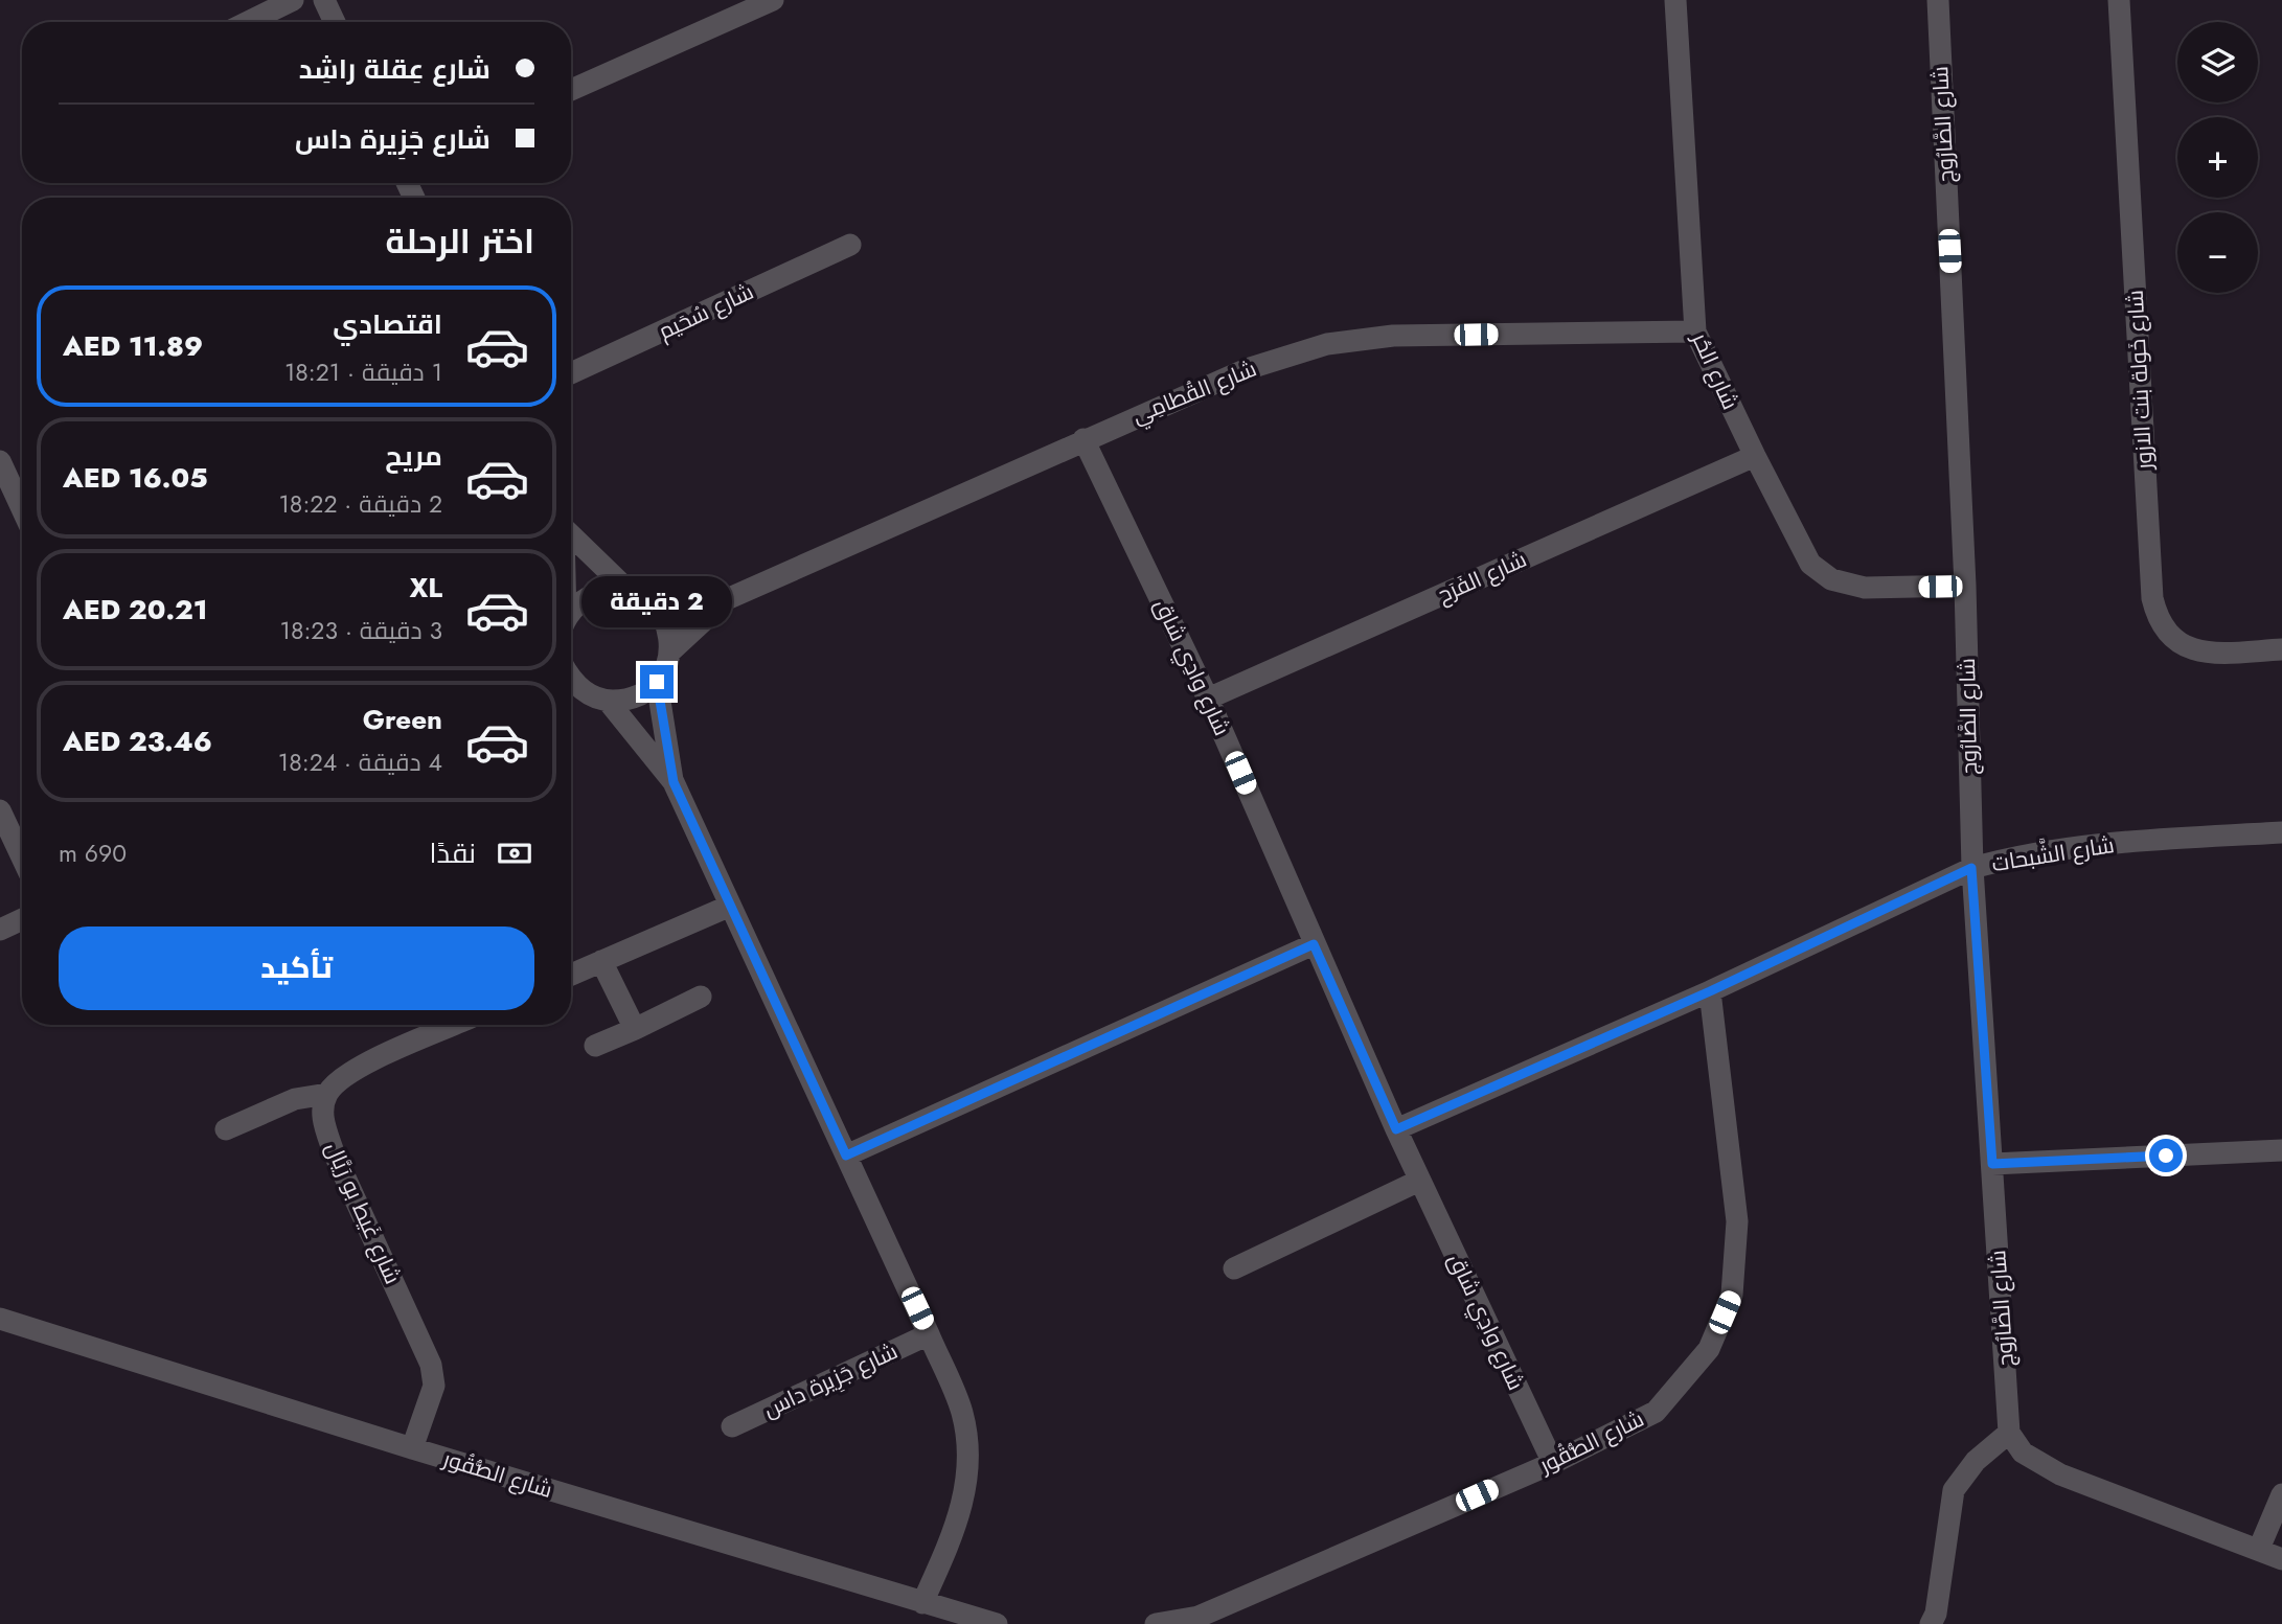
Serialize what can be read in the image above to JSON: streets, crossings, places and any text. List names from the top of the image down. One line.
{"streets":{"street":["شارع الصَّارُوج","شارع سُحَيم","شارع الحُر","شارع خَولة بنت الازور","شارع القُطامِي","شارع الفَرَح","شارع وادِي شاق","شارع الشَّبحات","شارع غَيط بو رَيَّال","شارع جَزِيرة داس","شارع الصُّقُور"]},"crossings":[["شارع الصَّارُوج","شارع الحُر"],["شارع الصَّارُوج","شارع الشَّبحات"],["شارع الحُر","شارع القُطامِي"],["شارع الحُر","شارع الفَرَح"],["شارع القُطامِي","شارع وادِي شاق"],["شارع الفَرَح","شارع وادِي شاق"],["شارع وادِي شاق","شارع الشَّبحات"],["شارع وادِي شاق","شارع الصُّقُور"],["شارع الشَّبحات","شارع الصُّقُور"],["شارع غَيط بو رَيَّال","شارع الصُّقُور"]],"page":{"map_buttons":["+","−"],"banner":["شارع عِقلة راشِد","شارع جَزِيرة داس"],"heading":"اختر الرحلة","list":[{"name":"اقتصادي","note":"1 دقيقة · 18:21","value":"AED 11.89"},{"name":"مريح","note":"2 دقيقة · 18:22","value":"AED 16.05"},{"name":"XL","note":"3 دقيقة · 18:23","value":"AED 20.21"},{"name":"Green","note":"4 دقيقة · 18:24","value":"AED 23.46"}],"bubble":"2 دقيقة","pay":["نقدًا","690 m"],"buttons":"تأكيد"}}
